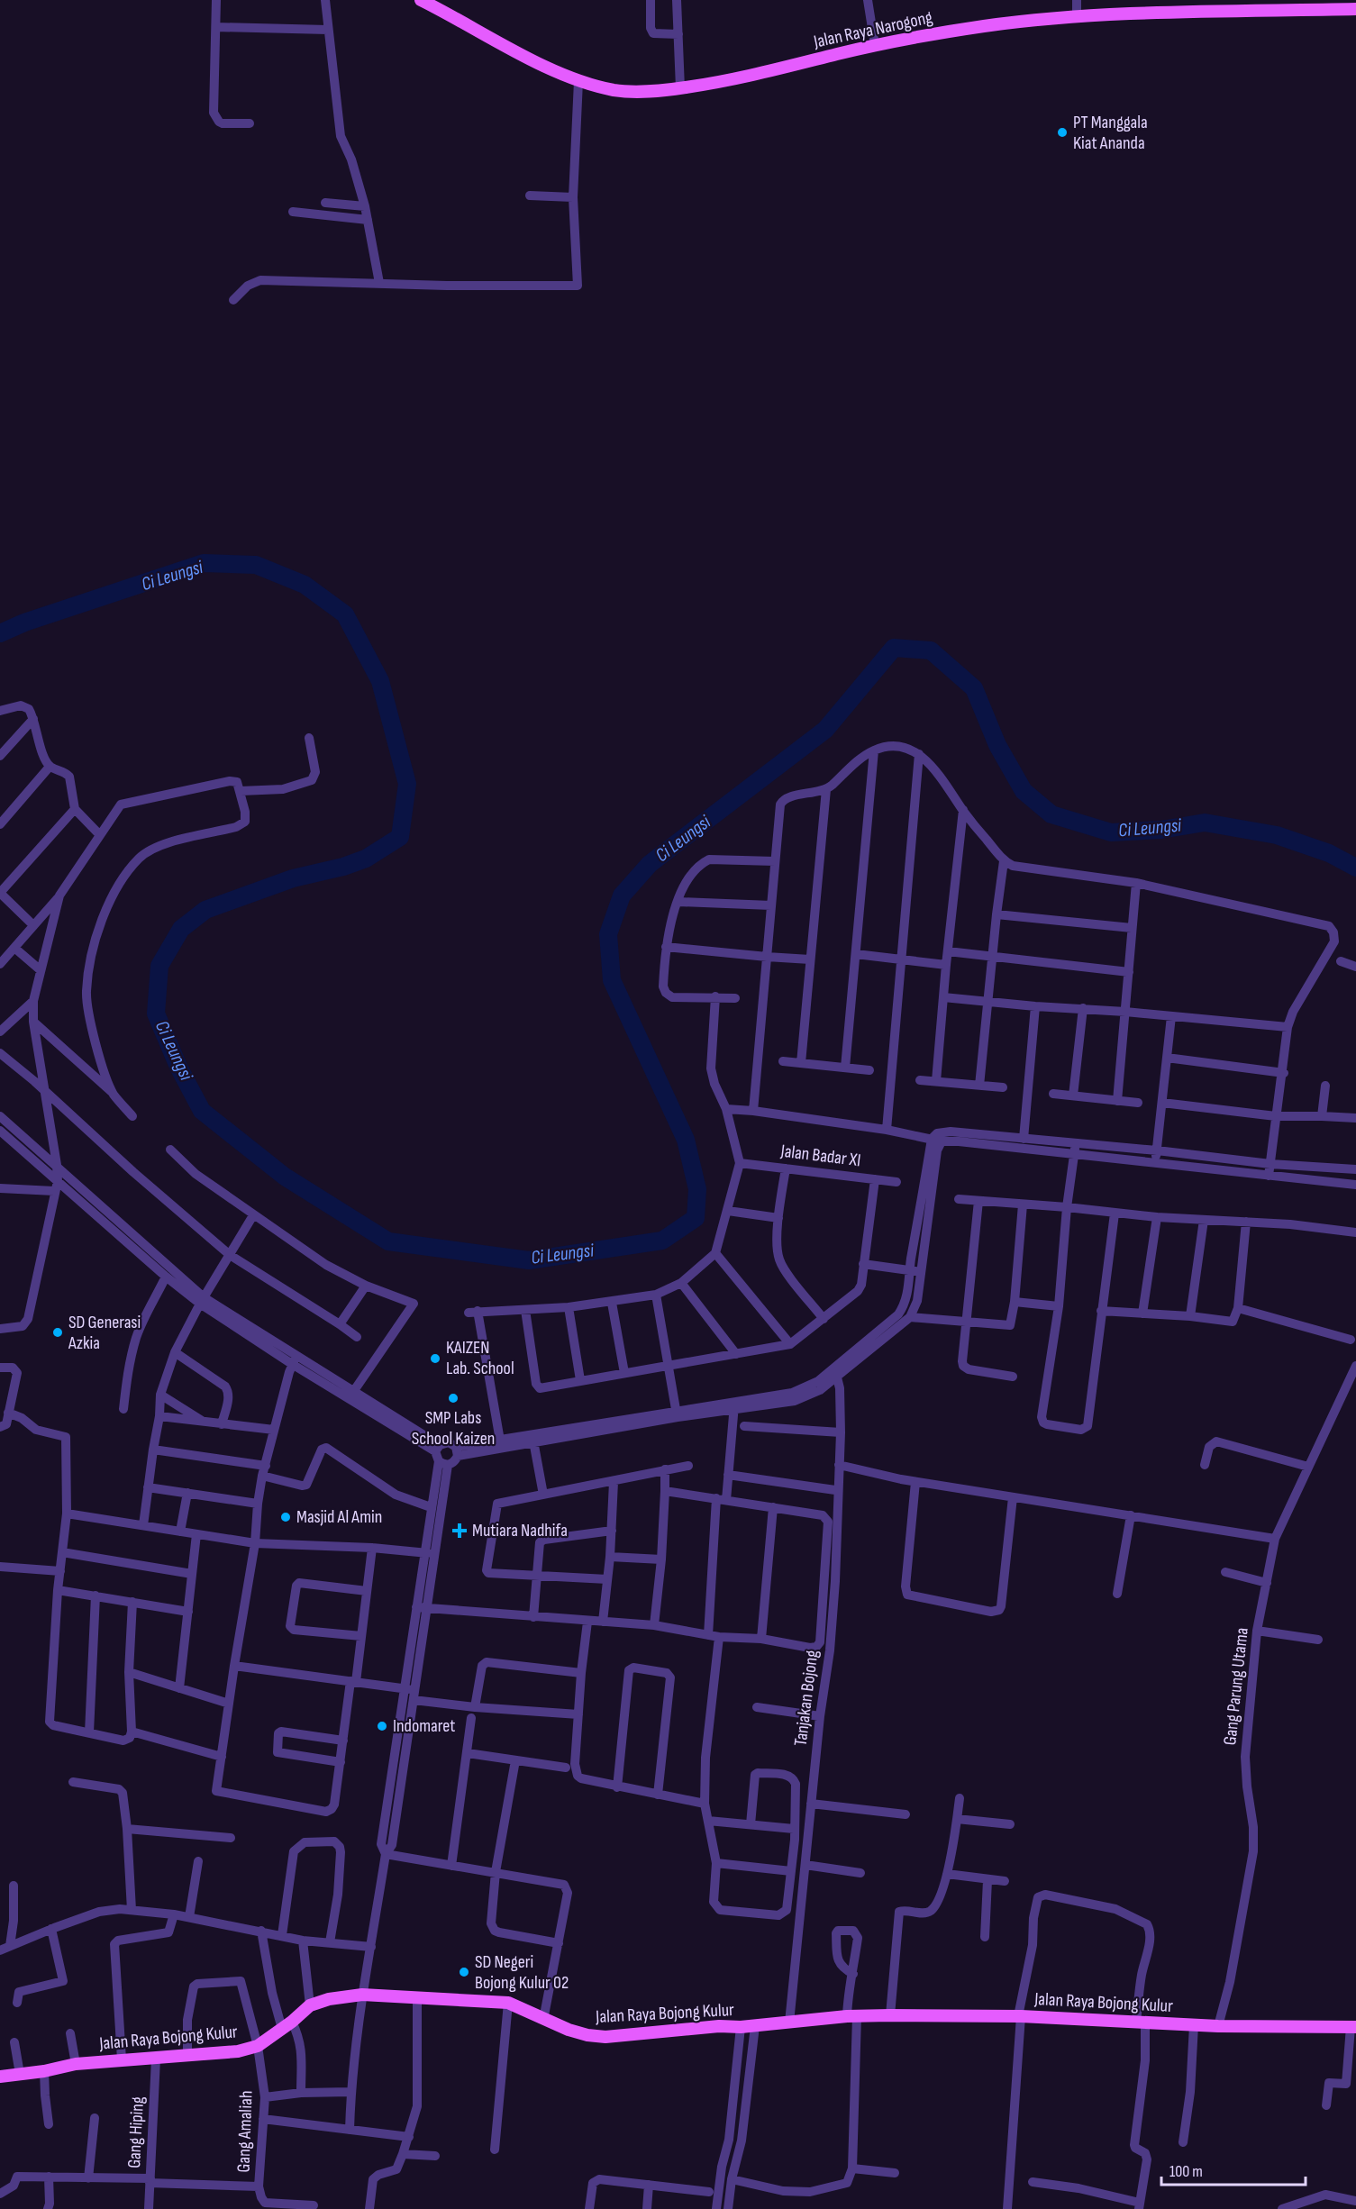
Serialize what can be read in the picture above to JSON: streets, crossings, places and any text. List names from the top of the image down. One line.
{"streets":{"main road":["Jalan Raya Narogong","Jalan Raya Bojong Kulur"],"street":["Jalan Badar XI","Gang Parung Utama","Tanjakan Bojong","Gang Amaliah","Gang Hiping"]},"crossings":[["Gang Parung Utama","Jalan Raya Bojong Kulur"],["Tanjakan Bojong","Jalan Raya Bojong Kulur"],["Jalan Raya Bojong Kulur","Gang Amaliah"],["Jalan Raya Bojong Kulur","Gang Hiping"]],"water":["Ci Leungsi"],"places":{"other":["PT Manggala Kiat Ananda","SD Generasi Azkia","KAIZEN Lab. School","SMP Labs School Kaizen","Masjid Al Amin","Indomaret","SD Negeri Bojong Kulur 02"],"health":["Mutiara Nadhifa"]},"scale_bar":"100 m"}
